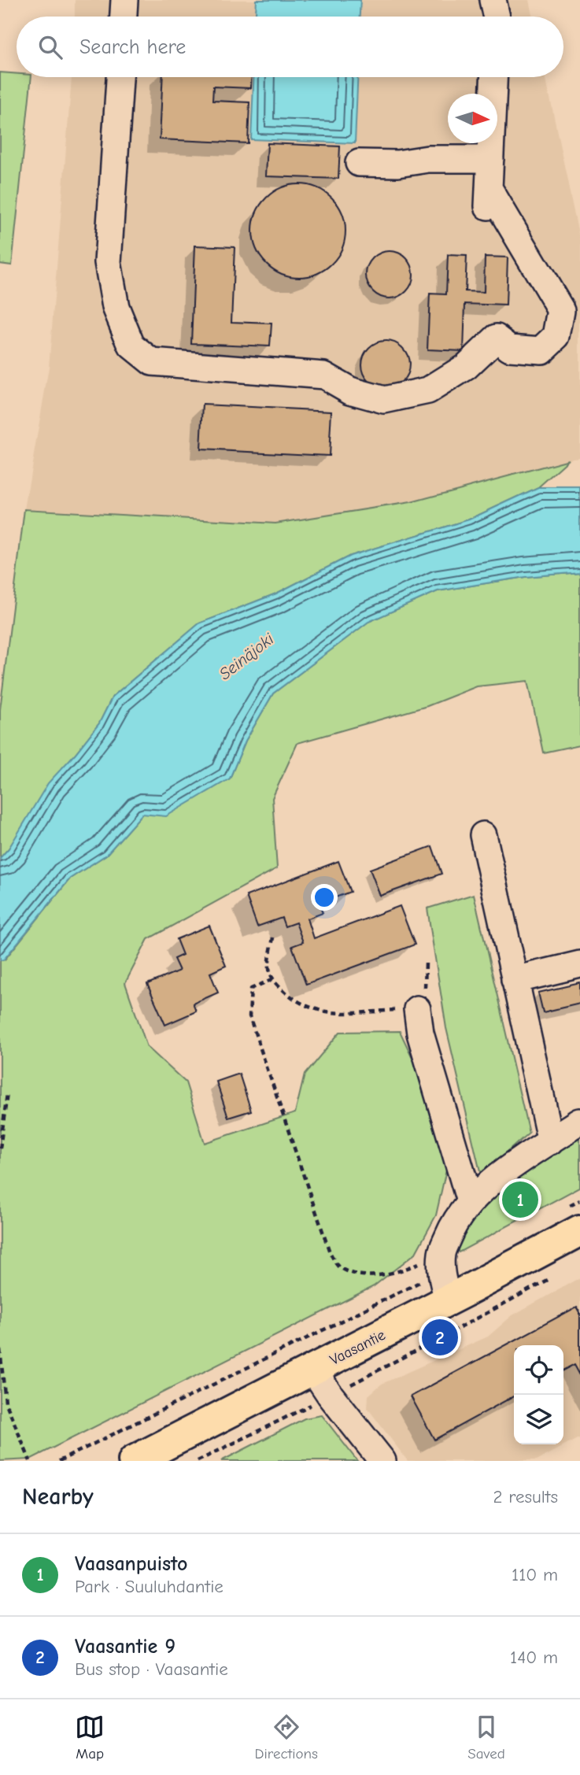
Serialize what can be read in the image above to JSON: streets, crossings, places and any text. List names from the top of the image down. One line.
{"streets":{"main road":["Vaasantie"]},"water":["Seinäjoki"],"north":"right","page":{"search":"Search here","pins":["1","2"],"heading":["Nearby","2 results"],"list":[{"mark":"1","name":"Vaasanpuisto","note":"Park · Suuluhdantie","value":"110 m"},{"mark":"2","name":"Vaasantie 9","note":"Bus stop · Vaasantie","value":"140 m"}],"nav":["Map","Directions","Saved"]}}
